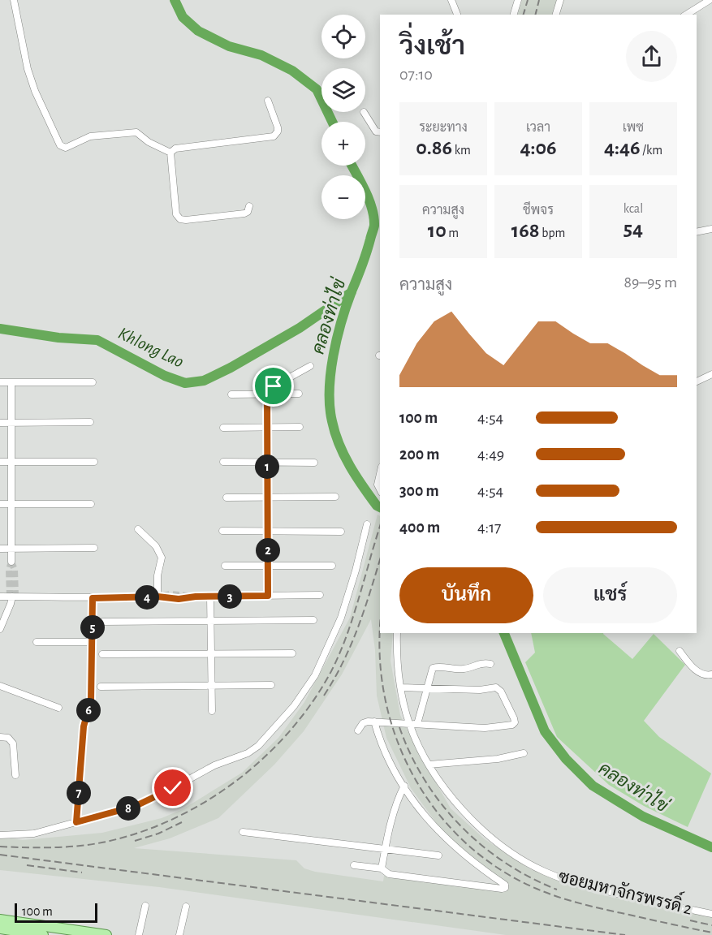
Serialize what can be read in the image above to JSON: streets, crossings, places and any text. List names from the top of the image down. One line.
{"streets":{"street":["ซอยมหาจักรพรรดิ์ 2"]},"water":["คลองท่าไข่","Khlong Lao"],"scale_bar":"100 m","page":{"map_buttons":["+","−"],"heading":["วิ่งเช้า","07:10"],"stats":[["ระยะทาง","0.86 km"],["เวลา","4:06"],["เพซ","4:46 /km"],["ความสูง","10 m"],["ชีพจร","168 bpm"],["kcal","54"]],"chart":["ความสูง","89–95 m"],"list":[{"name":"100 m","note":"4:54"},{"name":"200 m","note":"4:49"},{"name":"300 m","note":"4:54"},{"name":"400 m","note":"4:17"}],"pins":["1","2","3","4","5","6","7","8"],"buttons":["บันทึก","แชร์"],"scale":"100 m"}}
